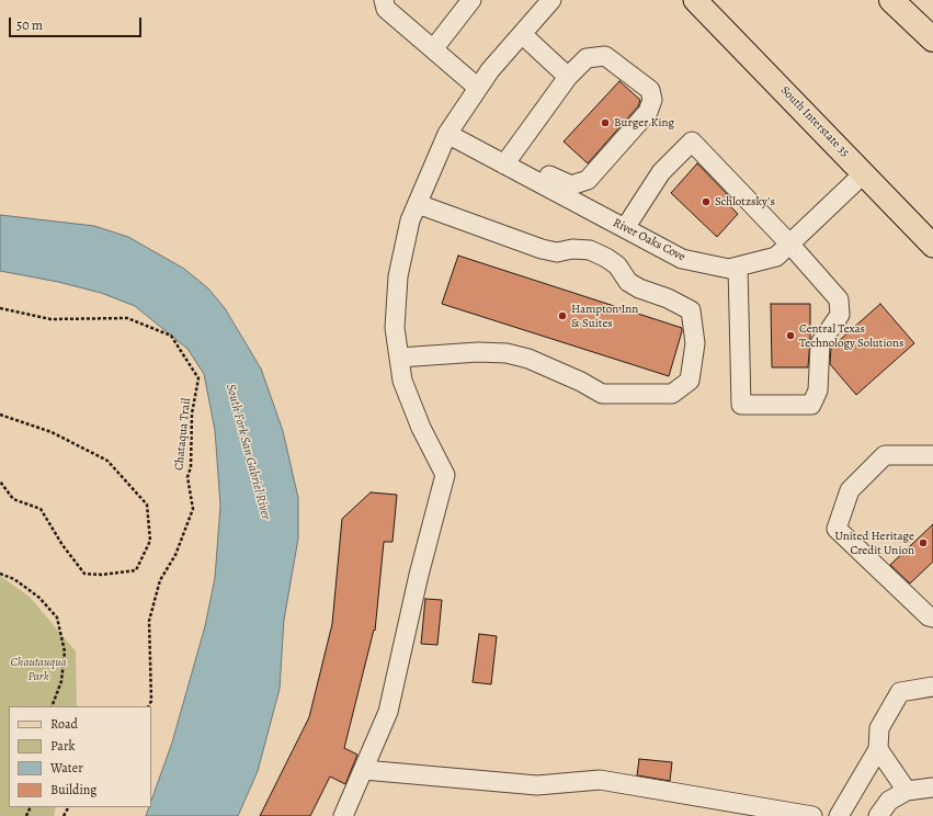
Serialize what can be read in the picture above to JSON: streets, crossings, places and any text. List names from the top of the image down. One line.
{"streets":{"main road":["South Interstate 35"],"street":["River Oaks Cove"],"path":["Chataqua Trail"]},"crossings":[["South Interstate 35","River Oaks Cove"]],"water":["South Fork San Gabriel River"],"parks":["Chautauqua Park"],"places":["Burger King","Schlotzsky's","Hampton Inn & Suites","Central Texas Technology Solutions","United Heritage Credit Union"],"legend":["Road","Park","Water","Building"],"scale_bar":"50 m"}
